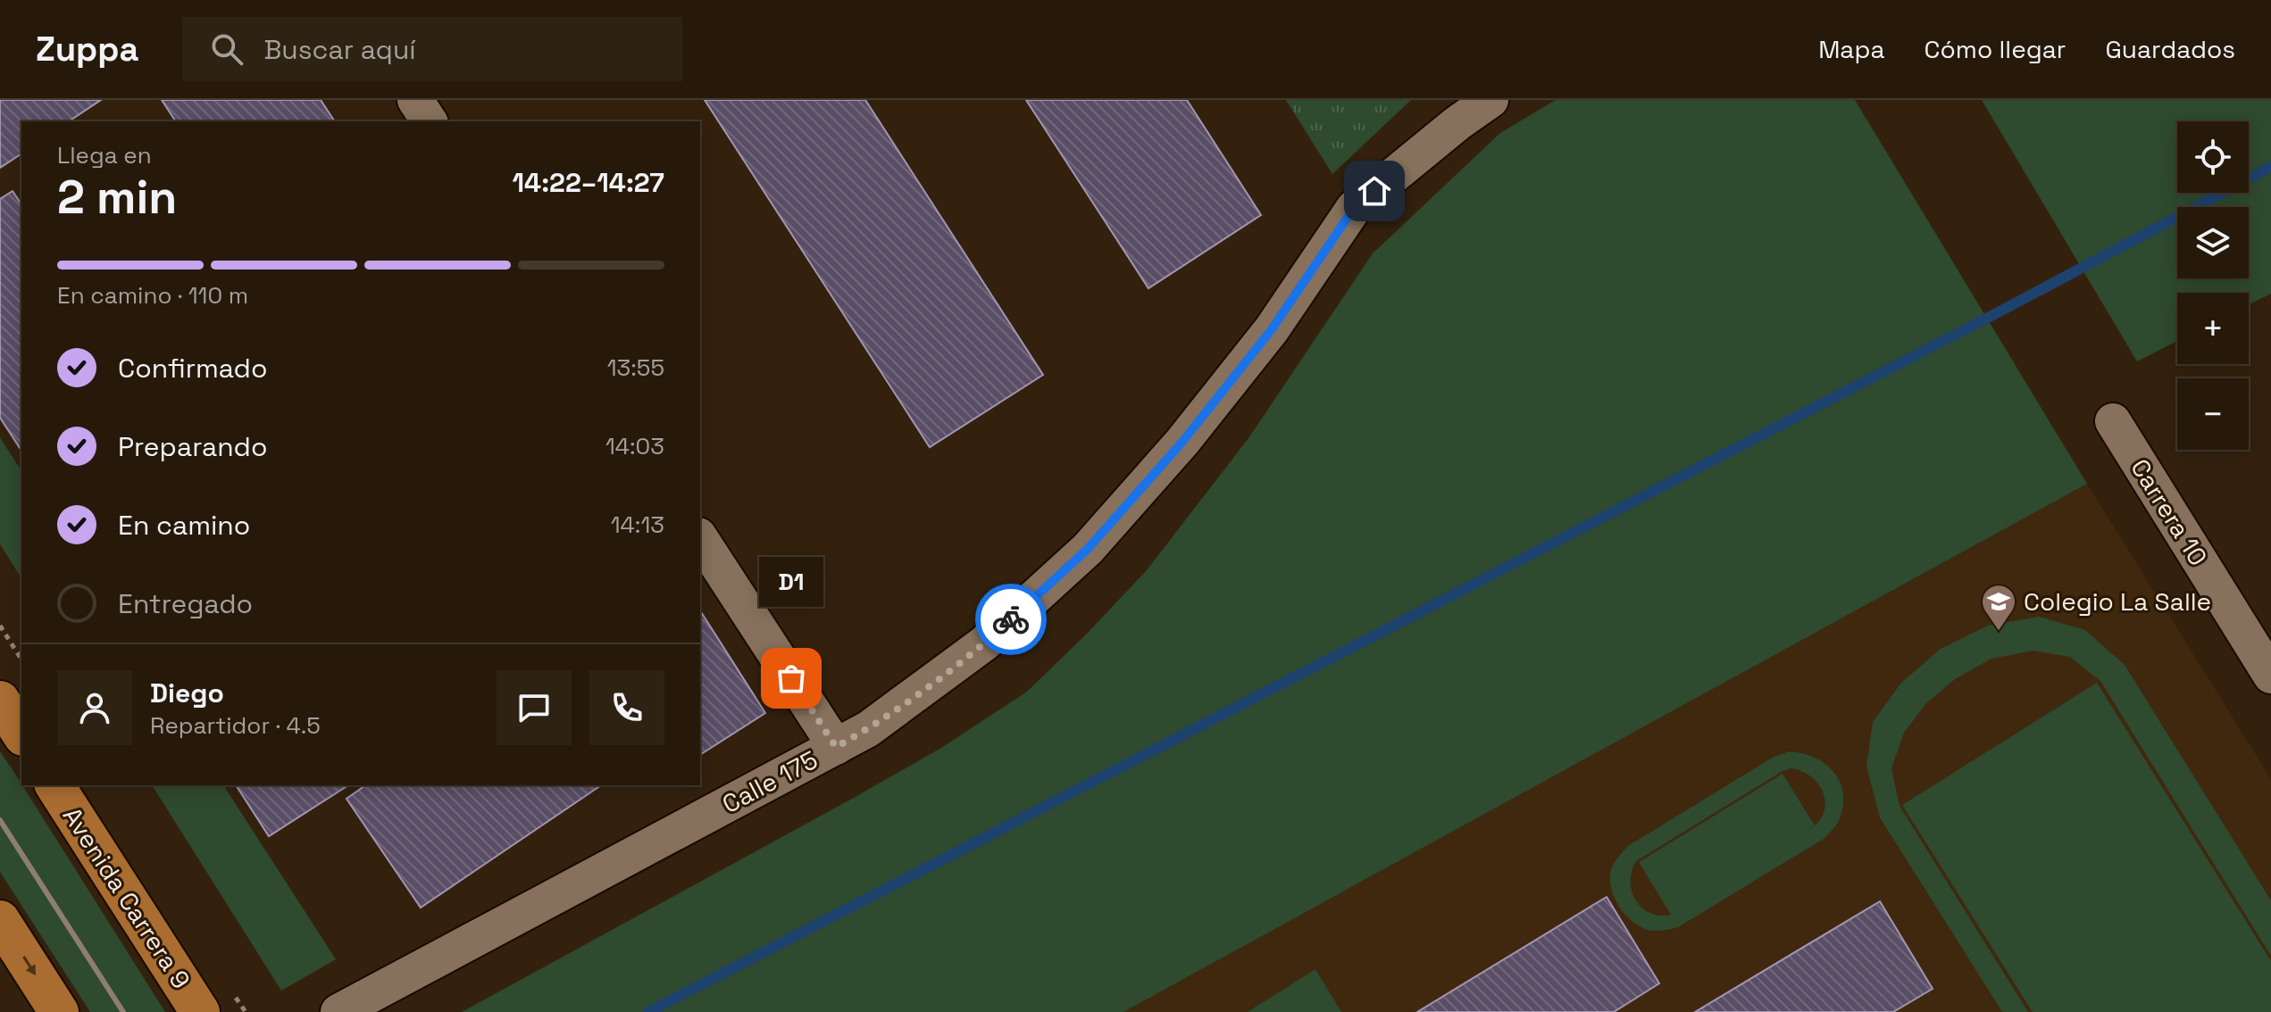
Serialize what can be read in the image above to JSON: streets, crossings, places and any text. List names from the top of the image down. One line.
{"streets":{"main road":["Avenida Carrera 9"],"street":["Carrera 10","Calle 175"]},"places":{"school or university":["Colegio La Salle"],"other":["D1"]},"page":{"header":"Zuppa","search":"Buscar aquí","nav":["Mapa","Cómo llegar","Guardados"],"map_buttons":["+","−"],"heading":["2 min","Llega en","14:22–14:27"],"panel":["Diego","Repartidor · 4.5"],"bar":"En camino · 110 m","list":[["Confirmado","13:55"],["Preparando","14:03"],["En camino","14:13"],"Entregado"],"bubble":"D1"}}
